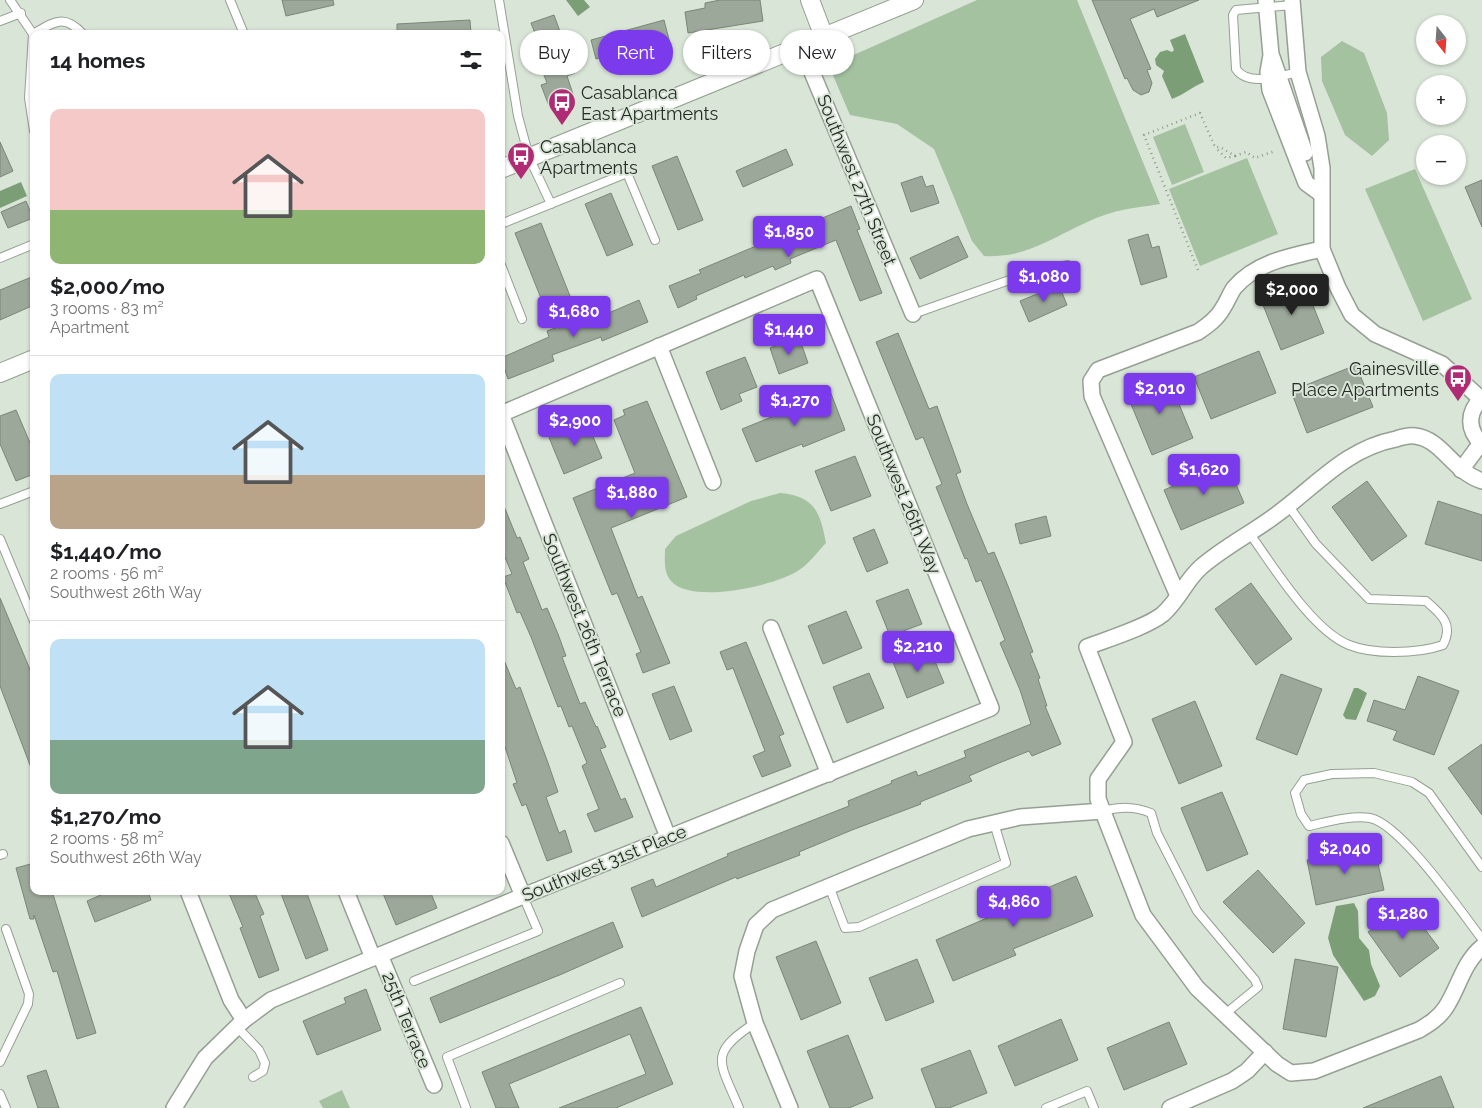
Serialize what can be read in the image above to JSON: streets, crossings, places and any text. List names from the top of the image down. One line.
{"streets":{"street":["Southwest 27th Street","Southwest 26th Way","Southwest 26th Terrace","Southwest 31st Place","25th Terrace"]},"crossings":[["Southwest 26th Way","Southwest 31st Place"],["Southwest 26th Terrace","Southwest 31st Place"],["Southwest 31st Place","25th Terrace"]],"places":{"bus stop":["Casablanca East Apartments","Casablanca Apartments","Gainesville Place Apartments"]},"north":"bottom","page":{"map_buttons":["+","−"],"chip":["Buy","Rent","Filters","New"],"heading":"14 homes","list":[{"name":"$2,000/mo","note":"3 rooms · 83 m² · Apartment"},{"name":"$1,440/mo","note":"2 rooms · 56 m² · Southwest 26th Way"},{"name":"$1,270/mo","note":"2 rooms · 58 m² · Southwest 26th Way"}],"price":["$1,850","$1,080","$2,000","$1,680","$1,440","$2,010","$1,270","$2,900","$1,620","$1,880","$2,210","$2,040","$4,860","$1,280"]}}
